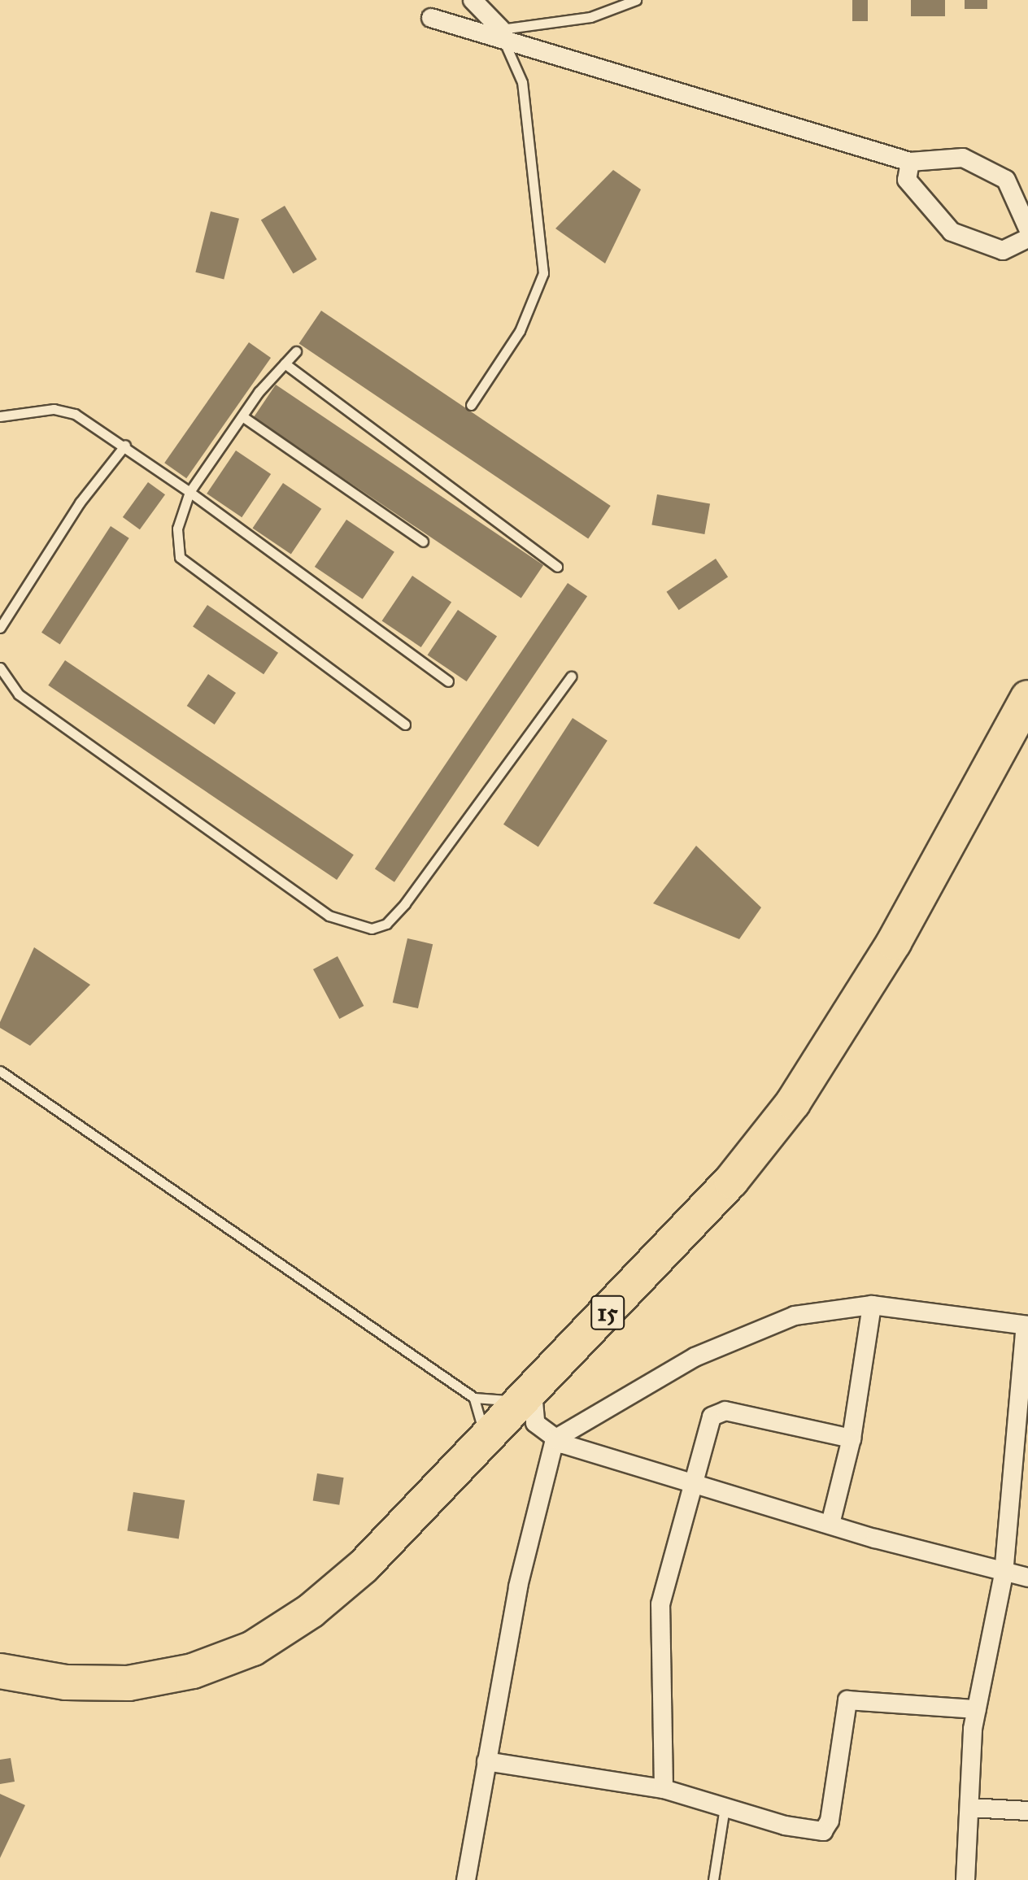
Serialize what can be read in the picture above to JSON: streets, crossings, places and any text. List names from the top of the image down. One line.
{"streets":{"highway":["15"]}}
